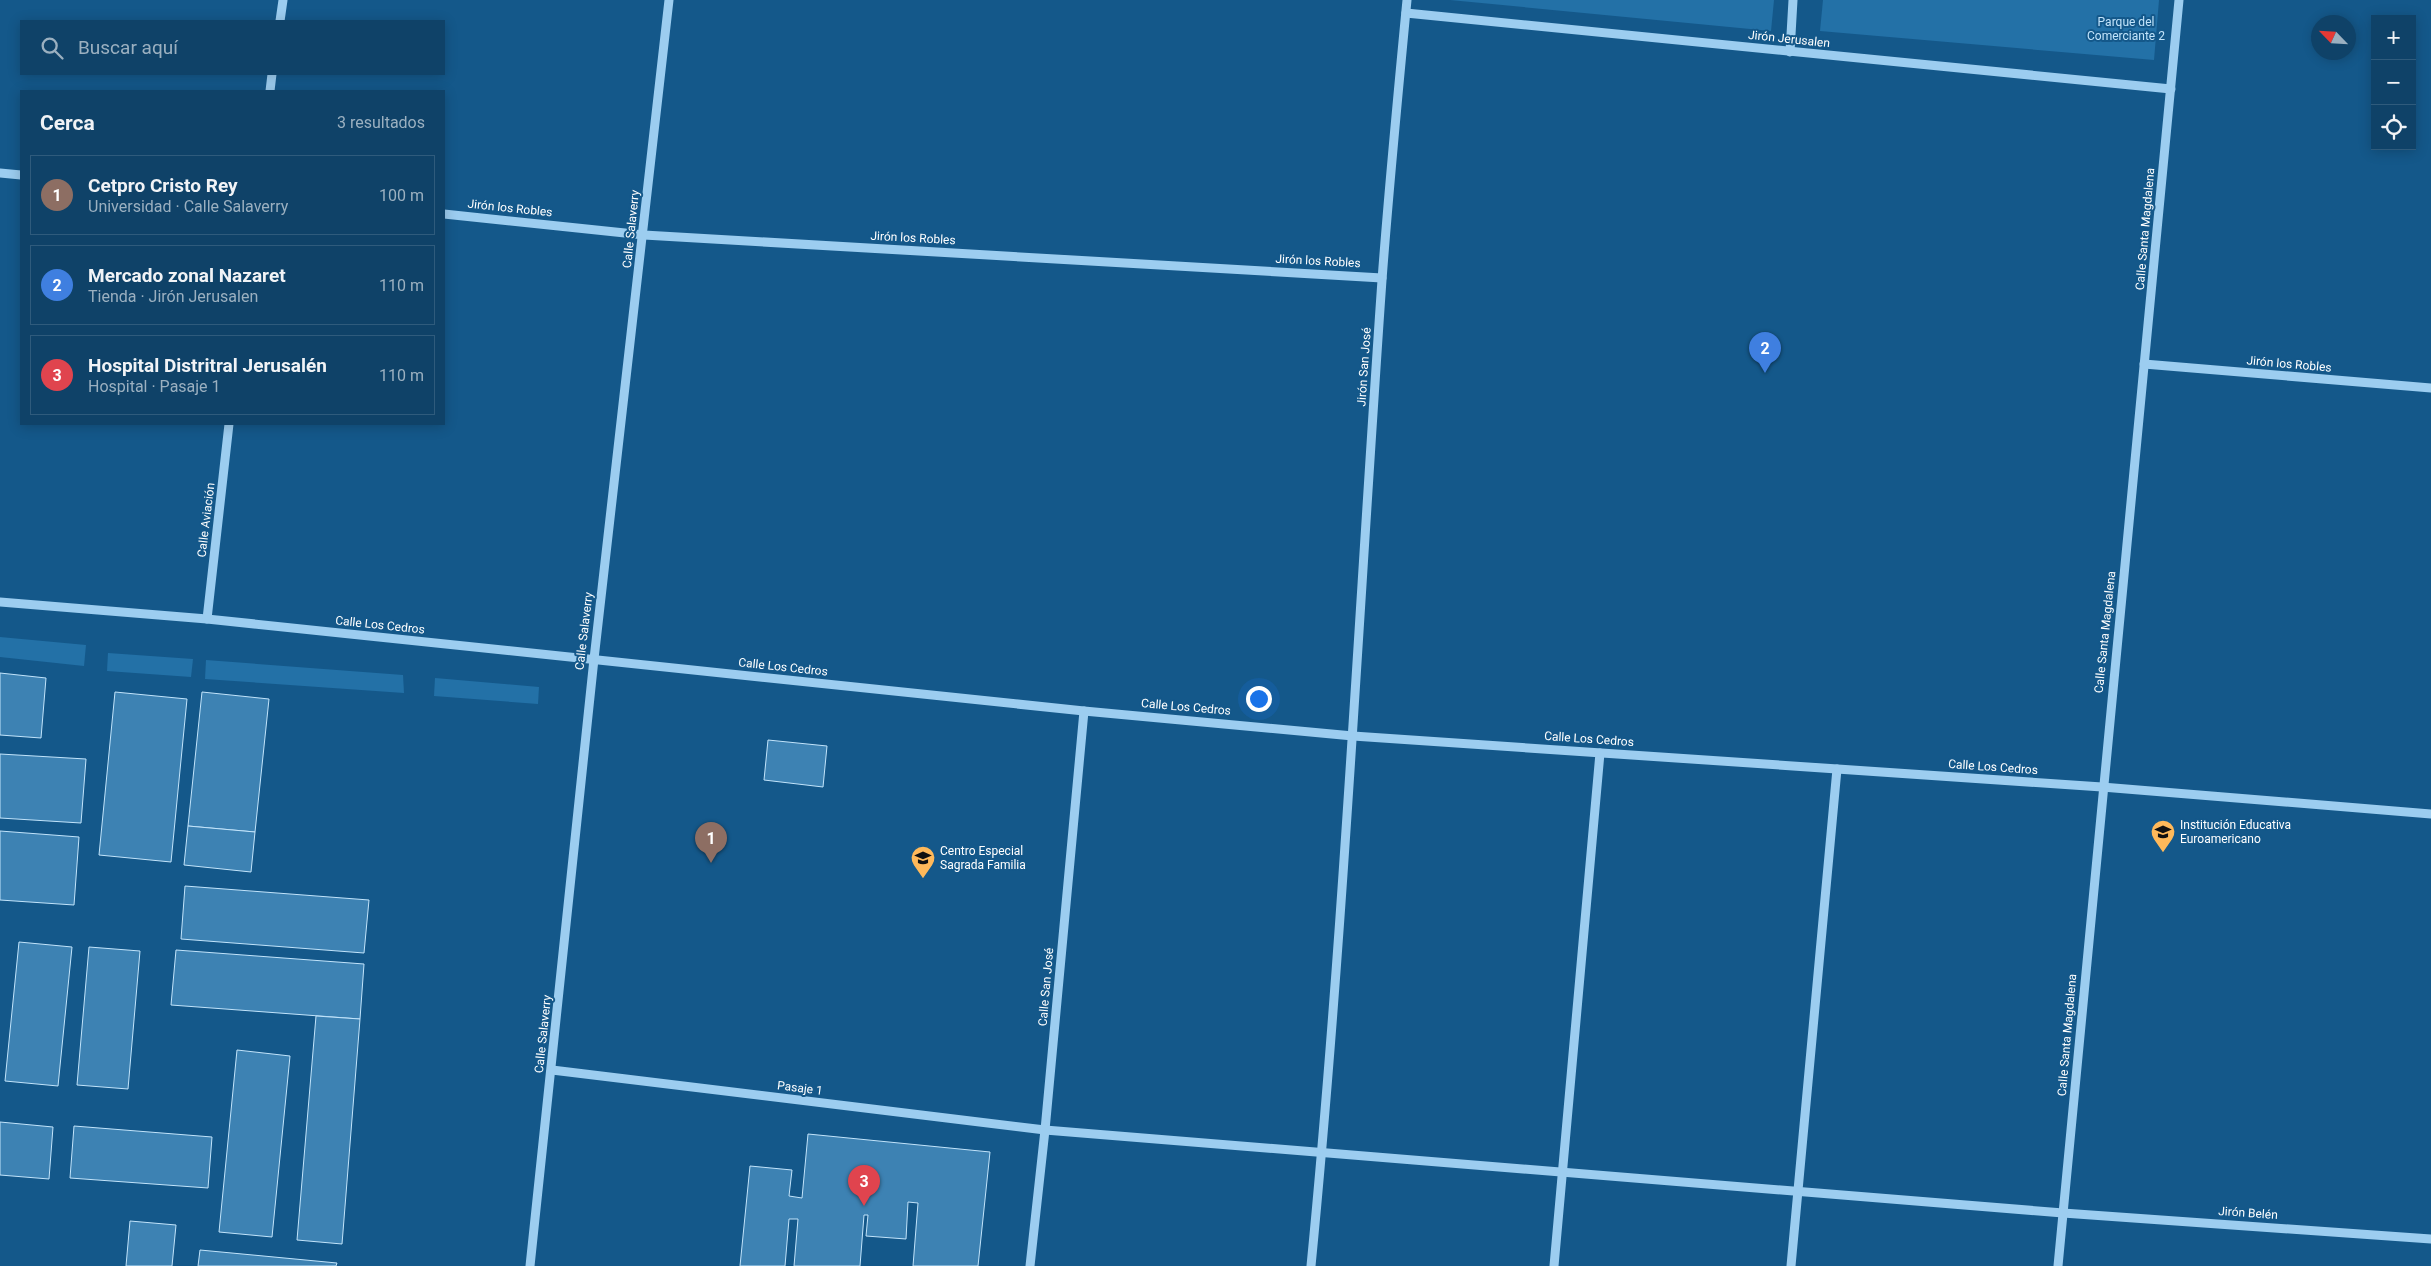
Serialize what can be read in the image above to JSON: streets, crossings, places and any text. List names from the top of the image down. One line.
{"streets":{"street":["Jirón Jerusalen","Jirón los Robles","Calle Salaverry","Calle Santa Magdalena","Jirón San José","Calle Aviación","Calle Los Cedros","Calle San José","Pasaje 1","Jirón Belén"]},"crossings":[["Jirón Jerusalen","Calle Santa Magdalena"],["Jirón Jerusalen","Jirón San José"],["Jirón los Robles","Calle Salaverry"],["Jirón los Robles","Calle Santa Magdalena"],["Jirón los Robles","Jirón San José"],["Calle Salaverry","Calle Los Cedros"],["Calle Salaverry","Pasaje 1"],["Calle Santa Magdalena","Calle Los Cedros"],["Calle Santa Magdalena","Jirón Belén"],["Jirón San José","Calle Los Cedros"],["Jirón San José","Pasaje 1"],["Calle Aviación","Calle Los Cedros"],["Calle Los Cedros","Calle San José"],["Calle San José","Pasaje 1"],["Pasaje 1","Jirón Belén"]],"parks":["Parque del Comerciante 2"],"places":{"school or university":["Institución Educativa Euroamericano","Centro Especial Sagrada Familia"]},"north":"top left","page":{"map_buttons":["+","−"],"search":"Buscar aquí","heading":["Cerca","3 resultados"],"list":[{"mark":"1","name":"Cetpro Cristo Rey","note":"Universidad · Calle Salaverry","value":"100 m"},{"mark":"2","name":"Mercado zonal Nazaret","note":"Tienda · Jirón Jerusalen","value":"110 m"},{"mark":"3","name":"Hospital Distritral Jerusalén","note":"Hospital · Pasaje 1","value":"110 m"}],"pins":["2","1","3"]}}
